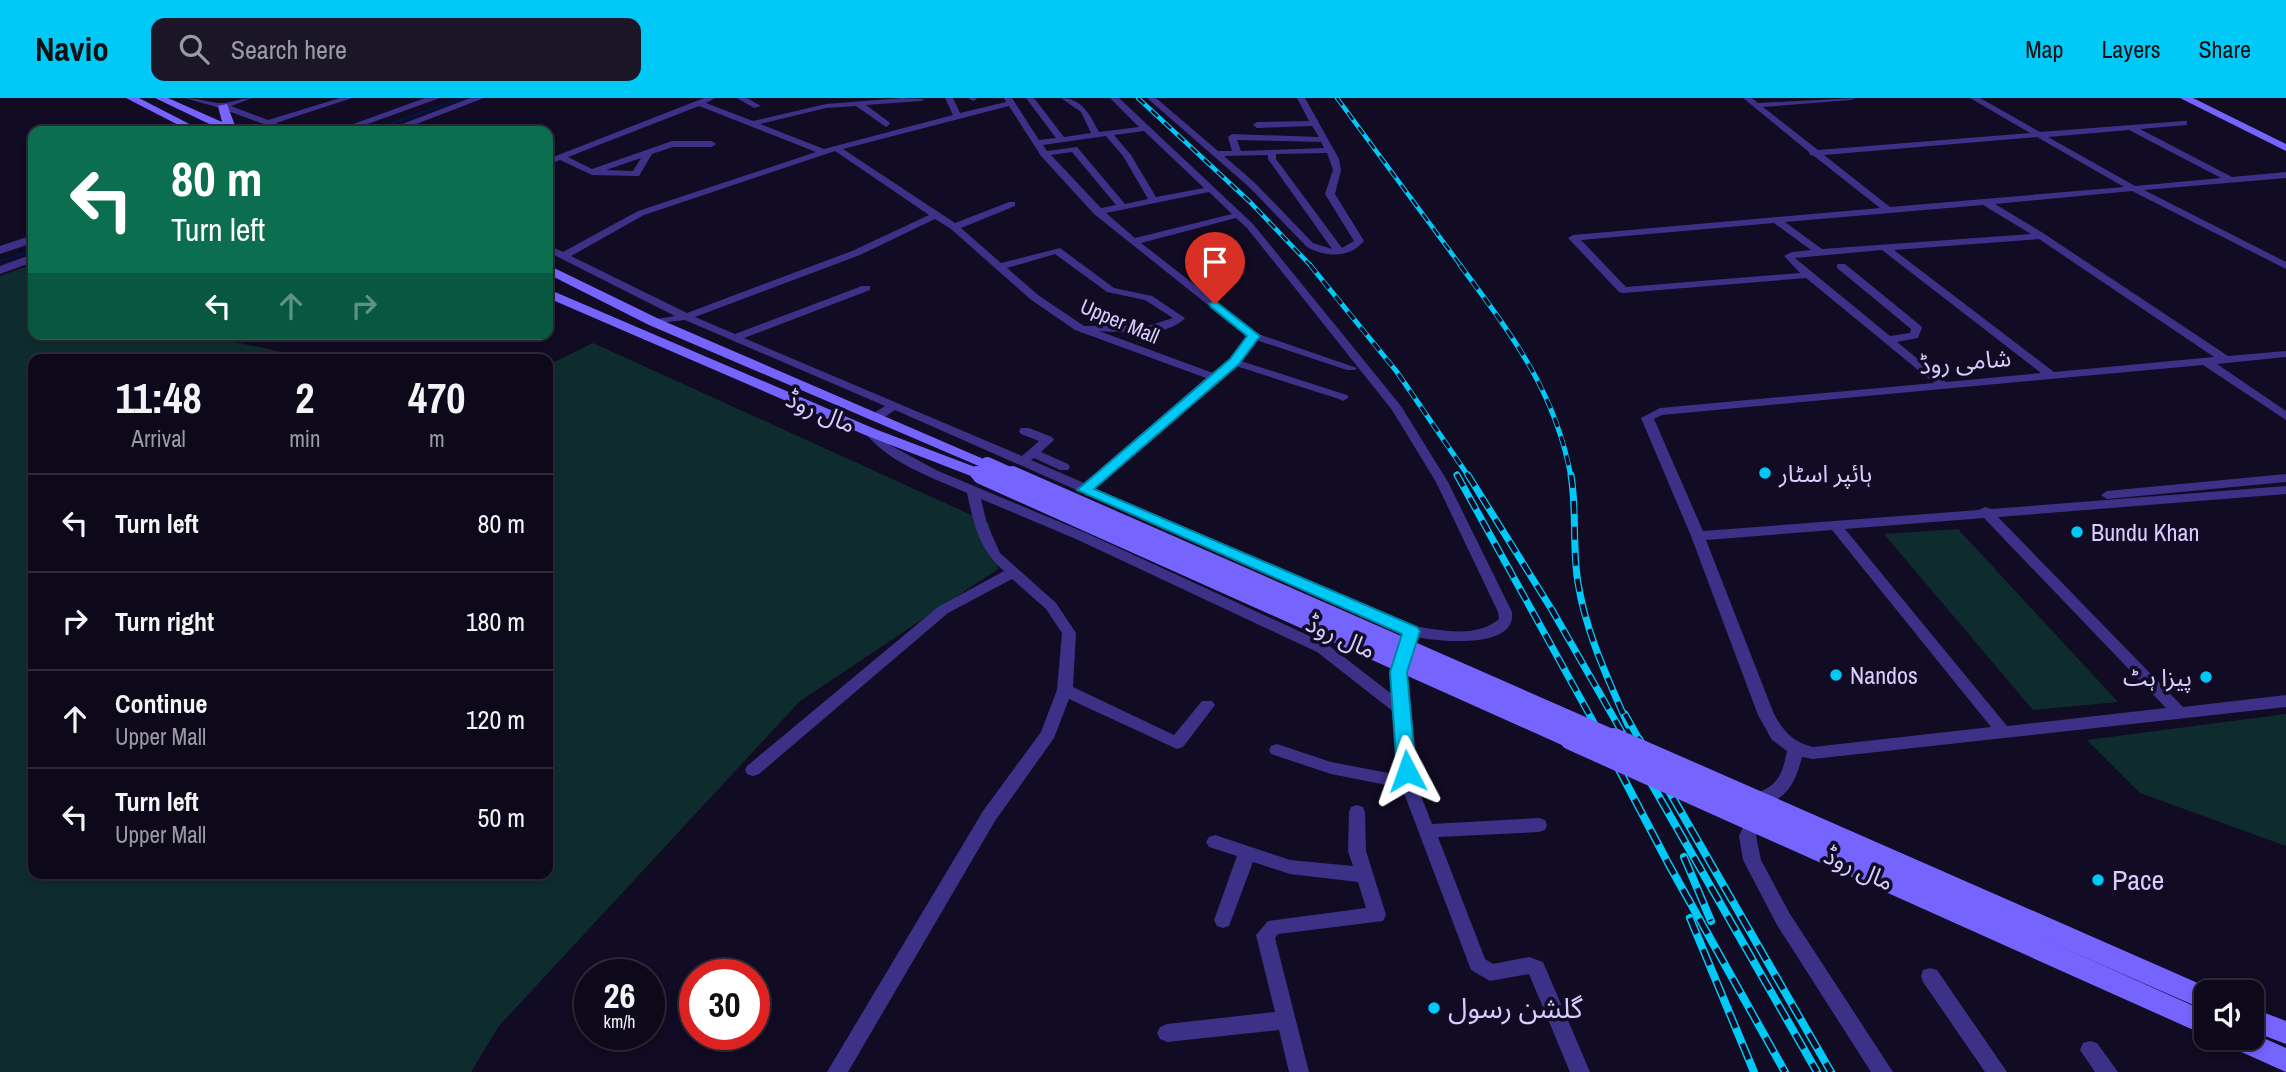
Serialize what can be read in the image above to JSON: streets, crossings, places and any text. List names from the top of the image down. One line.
{"streets":{"main road":["مال روڈ"],"street":["Upper Mall","شامی روڈ"]},"places":["ہائپر اسٹار","Bundu Khan","Nandos","پیزا ہٹ","Pace","گلشن رسول"],"page":{"header":"Navio","search":"Search here","nav":["Map","Layers","Share"],"turn":["80 m","Turn left"],"eta":["11:48","Arrival","2","min","470","m"],"list":[{"name":"Turn left","value":"80 m"},{"name":"Turn right","value":"180 m"},{"name":"Continue","note":"Upper Mall","value":"120 m"},{"name":"Turn left","note":"Upper Mall","value":"50 m"}],"speed":"26 km/h","limit":"30"}}
